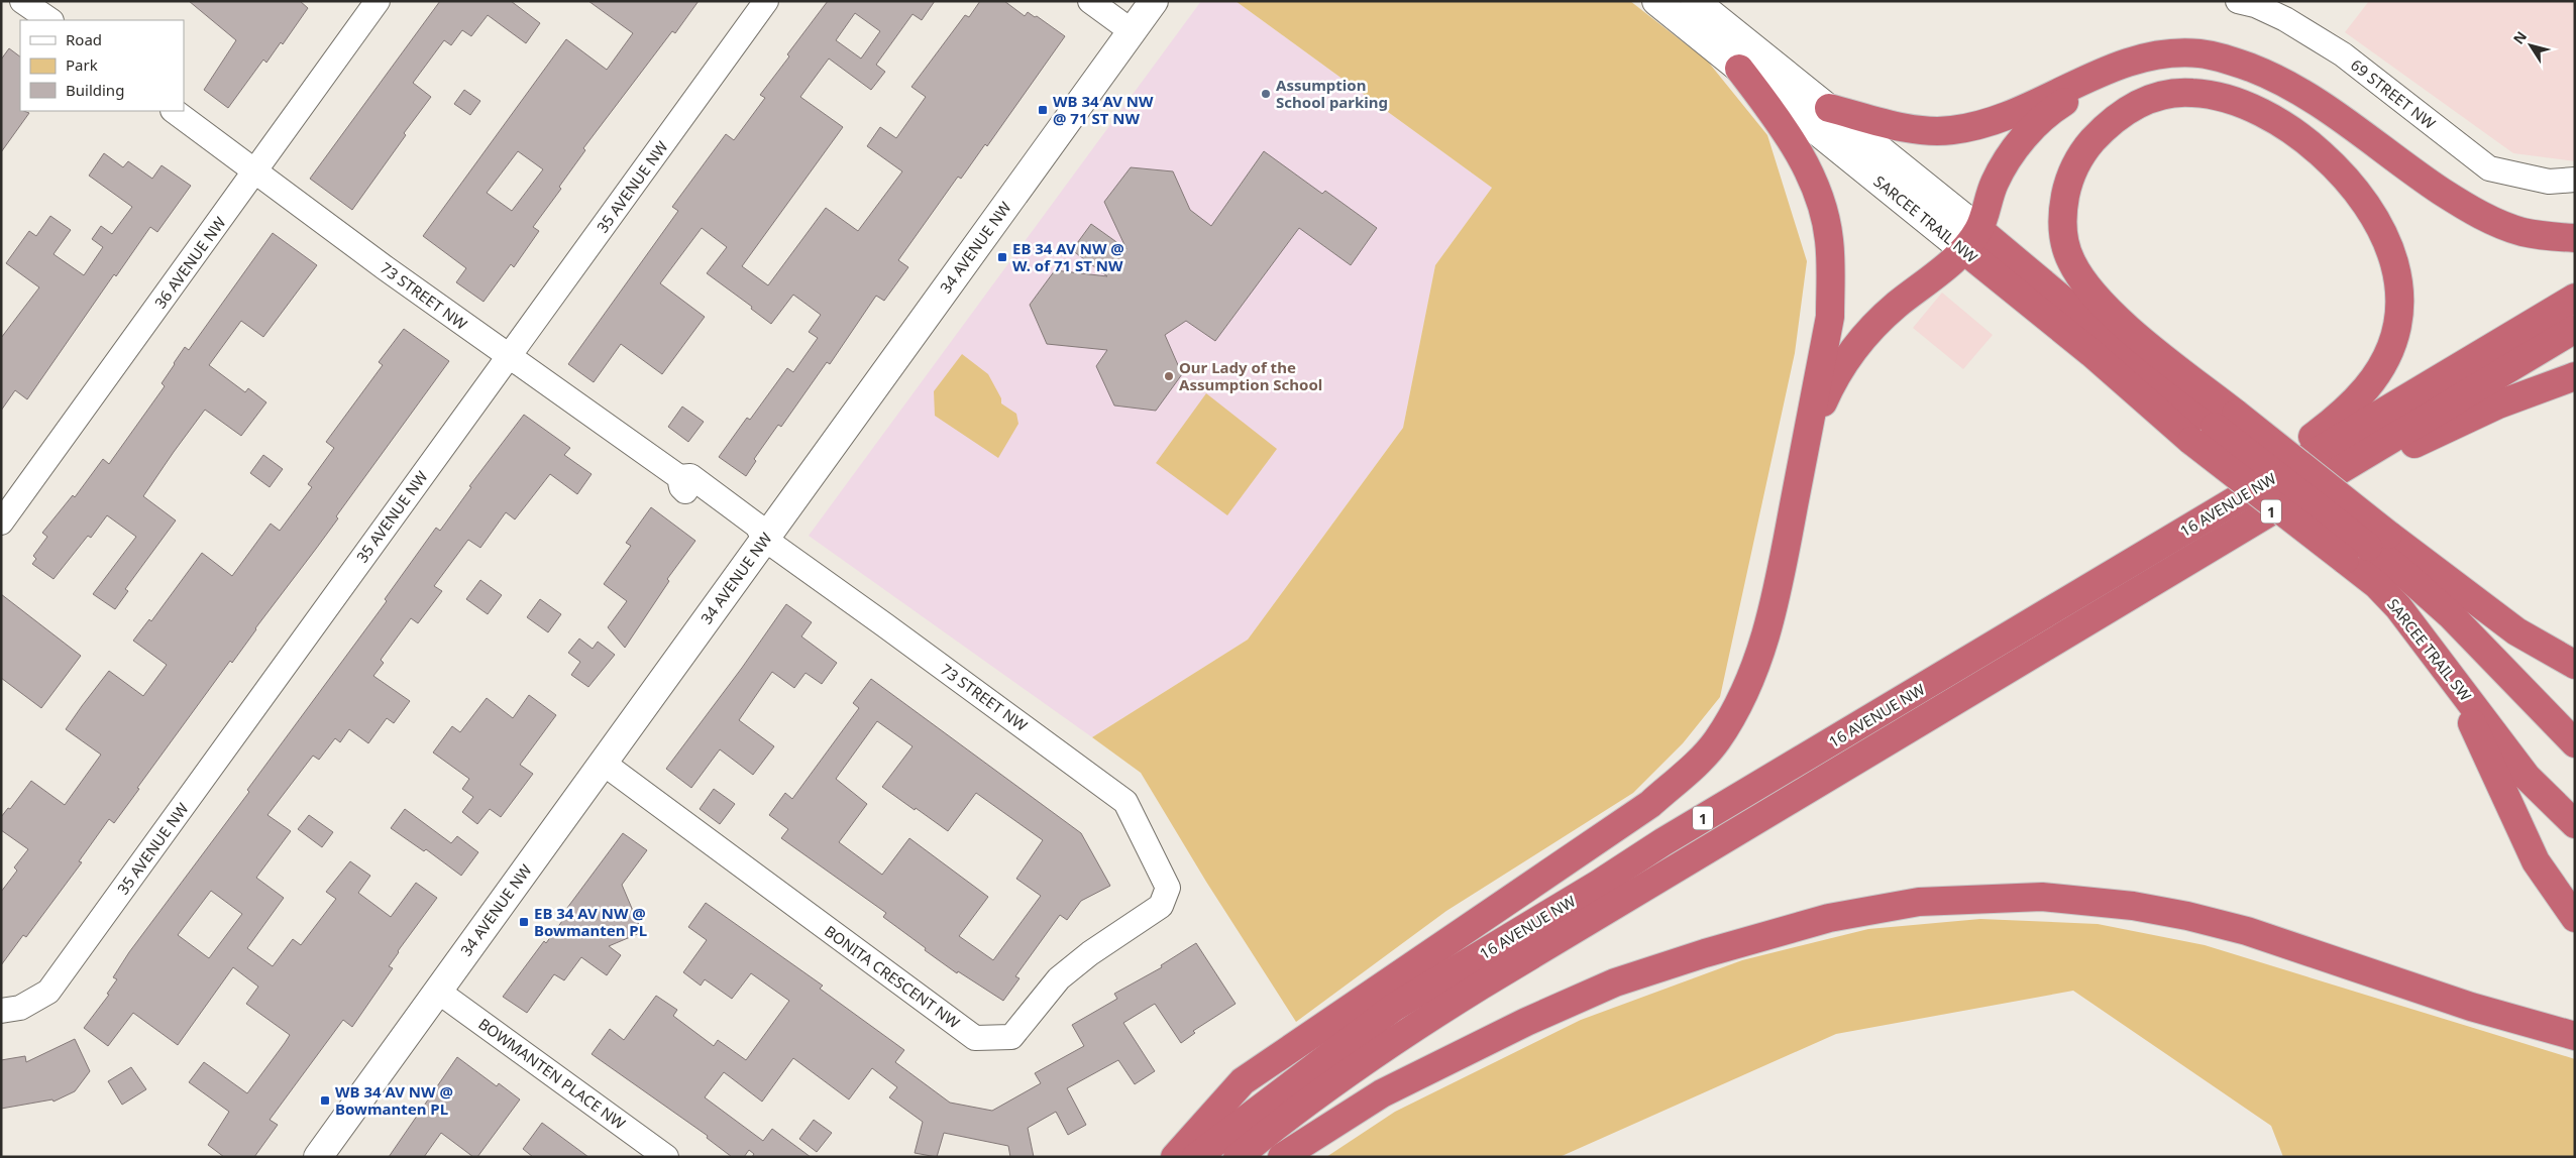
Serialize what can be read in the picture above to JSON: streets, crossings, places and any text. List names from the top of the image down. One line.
{"streets":{"highway":["SARCEE TRAIL NW","16 AVENUE NW","1","SARCEE TRAIL SW"],"street":["69 STREET NW","35 AVENUE NW","34 AVENUE NW","36 AVENUE NW","73 STREET NW","BONITA CRESCENT NW","BOWMANTEN PLACE NW"]},"crossings":[["35 AVENUE NW","73 STREET NW"],["SARCEE TRAIL NW","SARCEE TRAIL SW"],["34 AVENUE NW","73 STREET NW"],["34 AVENUE NW","BONITA CRESCENT NW"],["34 AVENUE NW","BOWMANTEN PLACE NW"],["36 AVENUE NW","73 STREET NW"],["73 STREET NW","BONITA CRESCENT NW"]],"places":{"other":["Assumption School parking","Our Lady of the Assumption School"],"transit":["WB 34 AV NW @ 71 ST NW","EB 34 AV NW @ W. of 71 ST NW","EB 34 AV NW @ Bowmanten PL","WB 34 AV NW @ Bowmanten PL"]},"legend":["Road","Park","Building"],"north":"top left"}
